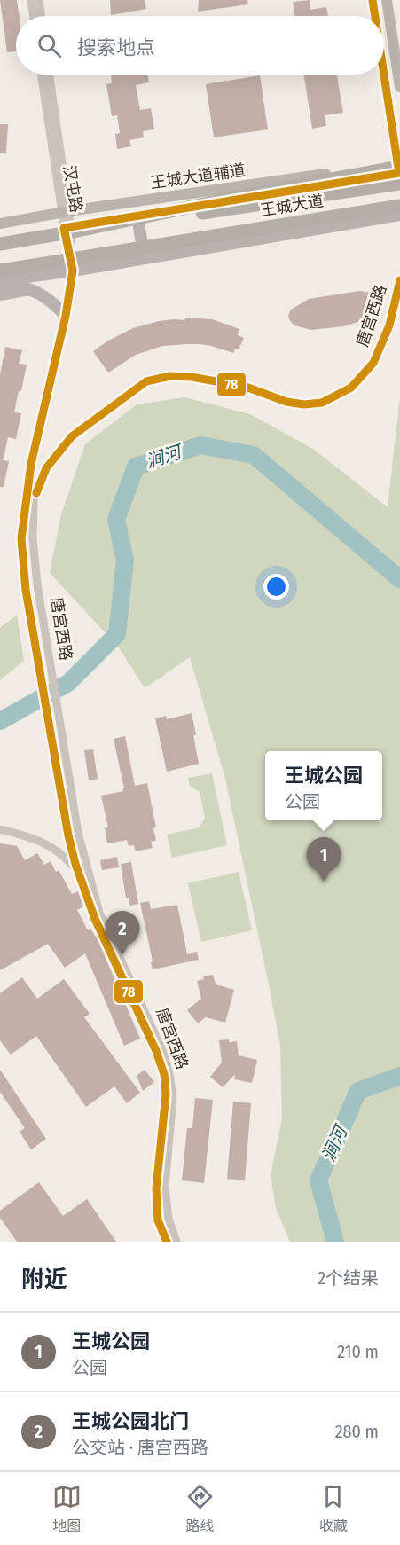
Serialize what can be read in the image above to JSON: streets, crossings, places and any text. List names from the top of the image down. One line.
{"streets":{"highway":["王城大道"],"main road":["王城大道辅道"],"street":["汉屯路","唐宫西路"]},"crossings":[["王城大道辅道","汉屯路"],["汉屯路","王城大道"],["汉屯路","唐宫西路"]],"water":["涧河"],"lines":["transit line 78"],"page":{"search":"搜索地点","popup":["王城公园","公园"],"pins":["1","2"],"heading":["附近","2个结果"],"list":[{"mark":"1","name":"王城公园","note":"公园","value":"210 m"},{"mark":"2","name":"王城公园北门","note":"公交站 · 唐宫西路","value":"280 m"}],"nav":["地图","路线","收藏"]}}
